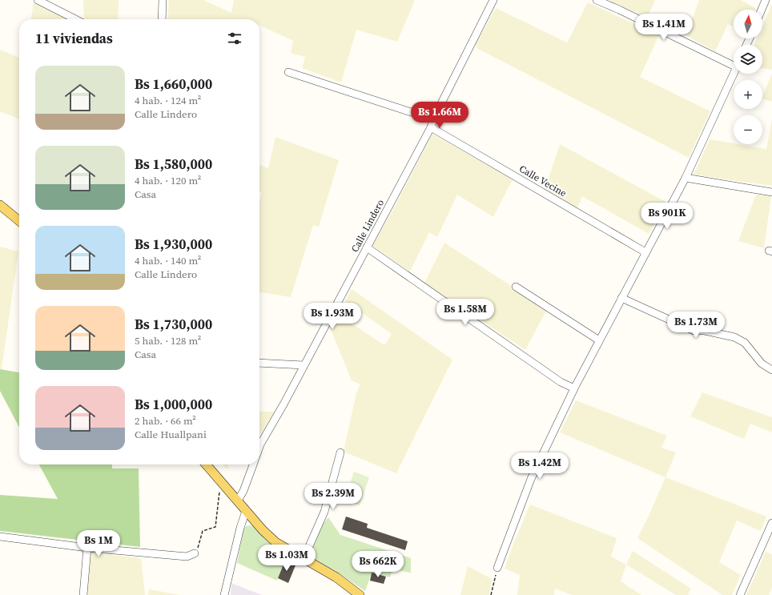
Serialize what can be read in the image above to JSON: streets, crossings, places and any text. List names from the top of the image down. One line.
{"streets":{"street":["Calle Vecine","Calle Lindero"]},"crossings":[["Calle Vecine","Calle Lindero"]],"north":"top","page":{"map_buttons":["+","−"],"price":["Bs 1.41M","Bs 1.66M","Bs 901K","Bs 1.58M","Bs 1.93M","Bs 1.73M","Bs 1.42M","Bs 2.39M","Bs 1M","Bs 1.03M","Bs 662K"],"heading":"11 viviendas","list":[{"name":"Bs 1,660,000","note":"4 hab. · 124 m² · Calle Lindero"},{"name":"Bs 1,580,000","note":"4 hab. · 120 m² · Casa"},{"name":"Bs 1,930,000","note":"4 hab. · 140 m² · Calle Lindero"},{"name":"Bs 1,730,000","note":"5 hab. · 128 m² · Casa"},{"name":"Bs 1,000,000","note":"2 hab. · 66 m² · Calle Huallpani"}]}}
